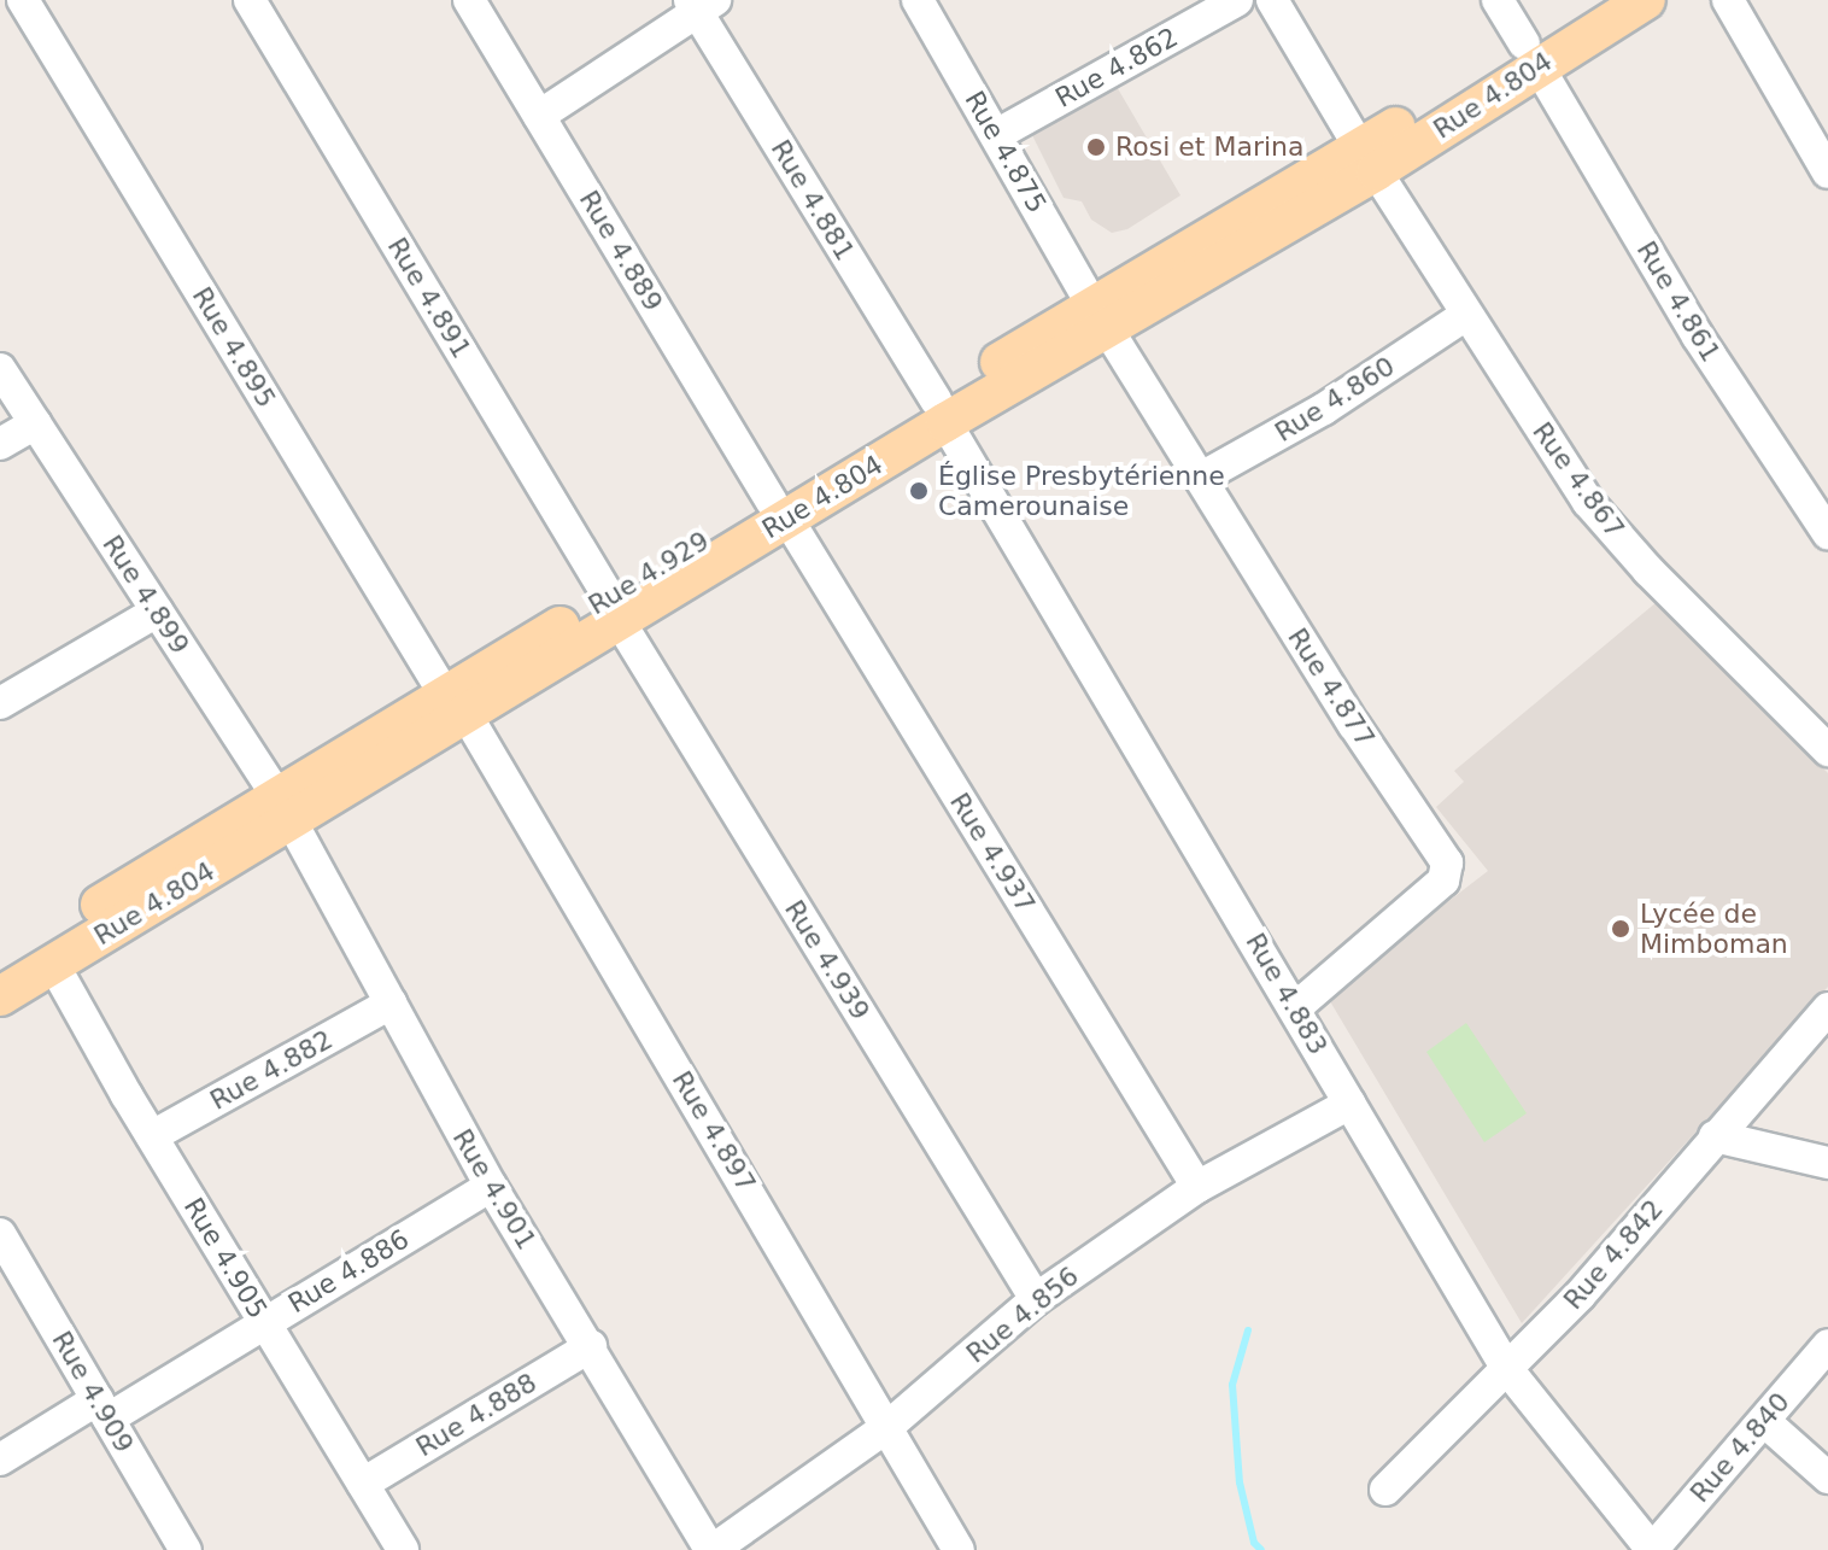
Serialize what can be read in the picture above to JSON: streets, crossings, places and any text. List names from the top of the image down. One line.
{"streets":{"main road":["Rue 4.804"],"street":["Rue 4.862","Rue 4.875","Rue 4.881","Rue 4.889","Rue 4.891","Rue 4.861","Rue 4.895","Rue 4.860","Rue 4.867","Rue 4.899","Rue 4.877","Rue 4.937","Rue 4.939","Rue 4.883","Rue 4.882","Rue 4.897","Rue 4.901","Rue 4.842","Rue 4.905","Rue 4.886","Rue 4.856","Rue 4.909","Rue 4.888","Rue 4.840"]},"crossings":[["Rue 4.862","Rue 4.875"],["Rue 4.804","Rue 4.875"],["Rue 4.804","Rue 4.881"],["Rue 4.804","Rue 4.889"],["Rue 4.804","Rue 4.891"],["Rue 4.804","Rue 4.861"],["Rue 4.804","Rue 4.895"],["Rue 4.804","Rue 4.867"],["Rue 4.804","Rue 4.899"],["Rue 4.804","Rue 4.877"],["Rue 4.804","Rue 4.937"],["Rue 4.804","Rue 4.939"],["Rue 4.804","Rue 4.883"],["Rue 4.804","Rue 4.897"],["Rue 4.804","Rue 4.901"],["Rue 4.804","Rue 4.905"],["Rue 4.875","Rue 4.877"],["Rue 4.881","Rue 4.883"],["Rue 4.889","Rue 4.937"],["Rue 4.891","Rue 4.939"],["Rue 4.895","Rue 4.897"],["Rue 4.860","Rue 4.867"],["Rue 4.860","Rue 4.877"],["Rue 4.899","Rue 4.901"],["Rue 4.877","Rue 4.883"],["Rue 4.937","Rue 4.856"],["Rue 4.939","Rue 4.856"],["Rue 4.883","Rue 4.842"],["Rue 4.883","Rue 4.856"],["Rue 4.883","Rue 4.840"],["Rue 4.882","Rue 4.901"],["Rue 4.882","Rue 4.905"],["Rue 4.897","Rue 4.856"],["Rue 4.901","Rue 4.886"],["Rue 4.901","Rue 4.856"],["Rue 4.901","Rue 4.888"],["Rue 4.905","Rue 4.886"],["Rue 4.905","Rue 4.888"],["Rue 4.886","Rue 4.909"]],"places":["Rosi et Marina","Église Presbytérienne Camerounaise","Lycée de Mimboman"]}
